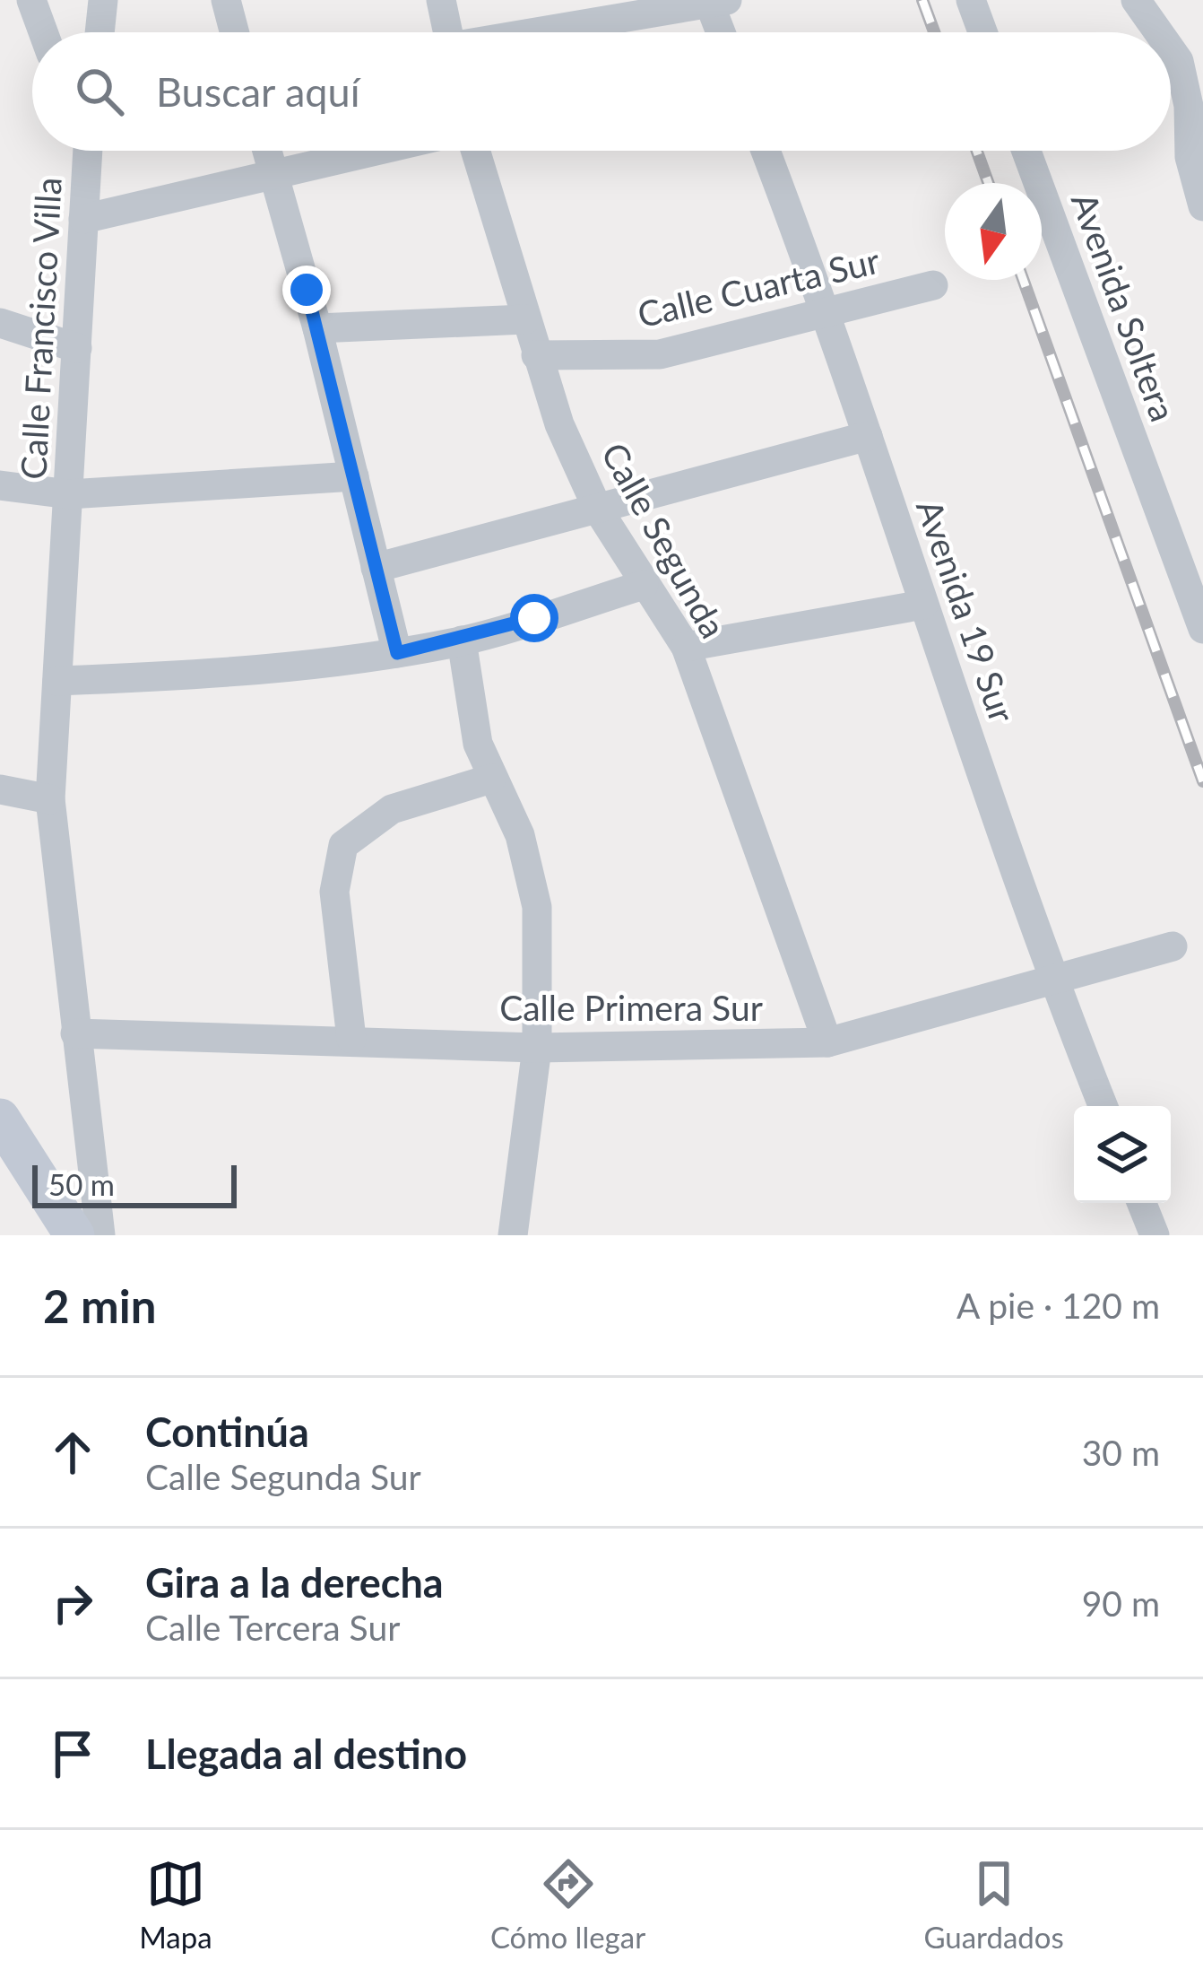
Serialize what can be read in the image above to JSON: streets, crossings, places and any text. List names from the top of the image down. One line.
{"streets":{"street":["Calle Cuarta Sur","Avenida Soltera","Calle Francisco Villa","Calle Segunda","Avenida 19 Sur","Calle Primera Sur"]},"crossings":[["Calle Cuarta Sur","Calle Segunda"],["Calle Cuarta Sur","Avenida 19 Sur"],["Calle Francisco Villa","Calle Primera Sur"],["Calle Segunda","Calle Primera Sur"],["Avenida 19 Sur","Calle Primera Sur"]],"scale_bar":"50 m","north":"bottom","page":{"search":"Buscar aquí","scale":"50 m","heading":["2 min","A pie · 120 m"],"list":[["Continúa","Calle Segunda Sur","30 m"],["Gira a la derecha","Calle Tercera Sur","90 m"],"Llegada al destino"],"nav":["Mapa","Cómo llegar","Guardados"]}}
